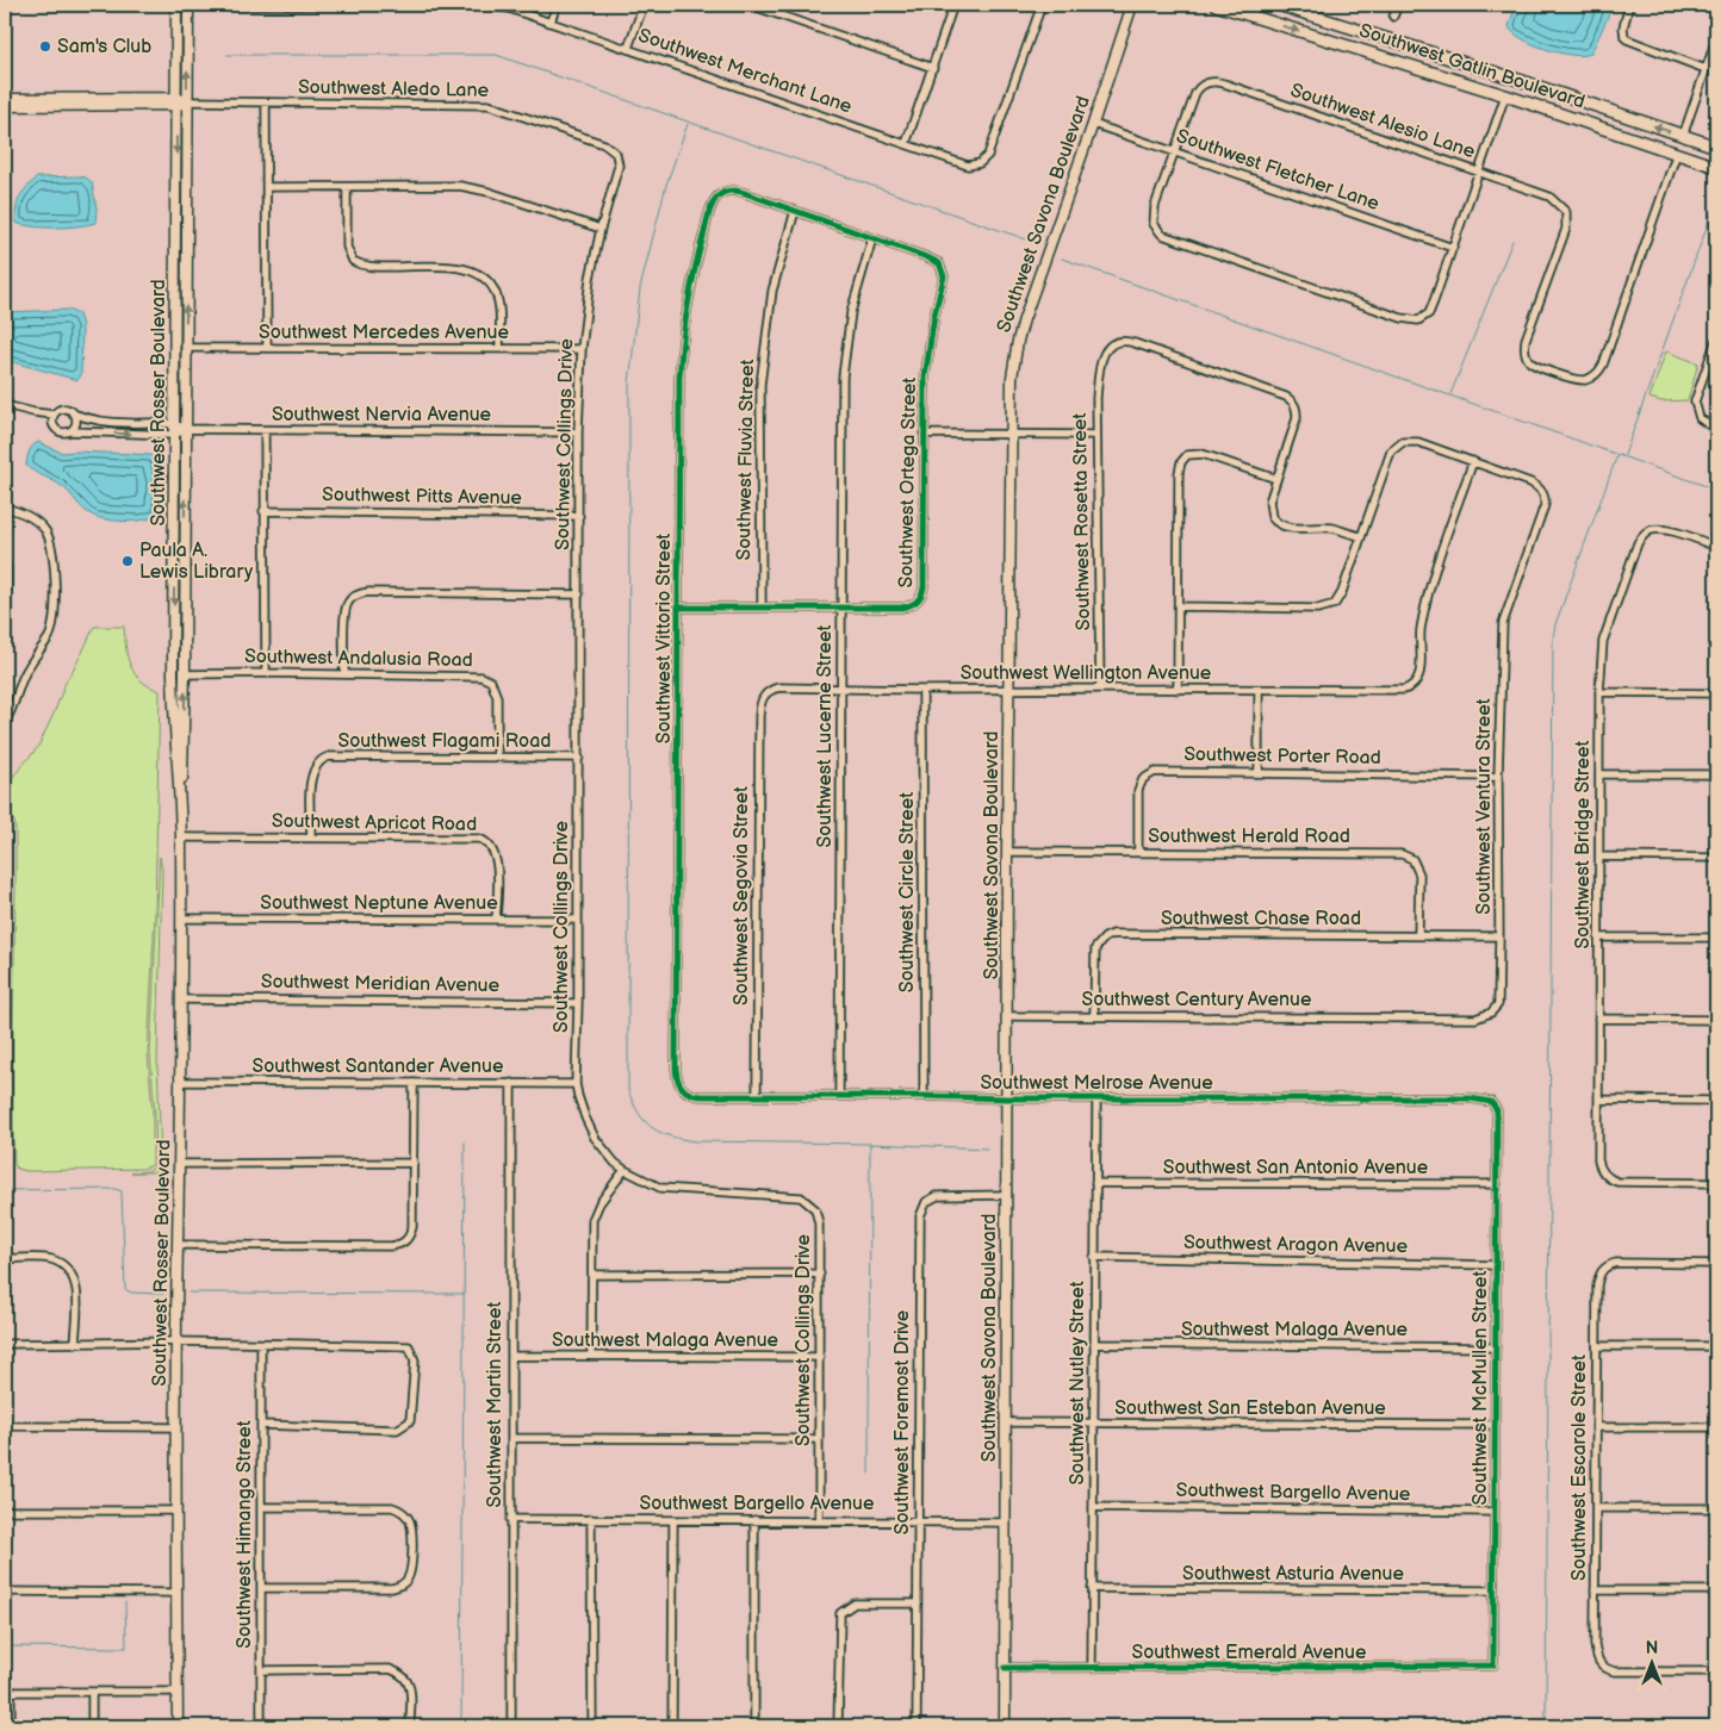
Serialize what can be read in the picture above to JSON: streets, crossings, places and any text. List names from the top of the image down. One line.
{"streets":{"main road":["Southwest Gatlin Boulevard"],"street":["Southwest Merchant Lane","Southwest Aledo Lane","Southwest Alesio Lane","Southwest Fletcher Lane","Southwest Savona Boulevard","Southwest Mercedes Avenue","Southwest Rosser Boulevard","Southwest Nervia Avenue","Southwest Collings Drive","Southwest Fluvia Street","Southwest Ortega Street","Southwest Pitts Avenue","Southwest Rosetta Street","Southwest Vittorio Street","Southwest Andalusia Road","Southwest Wellington Avenue","Southwest Lucerne Street","Southwest Flagami Road","Southwest Porter Road","Southwest Ventura Street","Southwest Apricot Road","Southwest Herald Road","Southwest Bridge Street","Southwest Circle Street","Southwest Segovia Street","Southwest Neptune Avenue","Southwest Chase Road","Southwest Meridian Avenue","Southwest Century Avenue","Southwest Santander Avenue","Southwest Melrose Avenue","Southwest San Antonio Avenue","Southwest Aragon Avenue","Southwest Malaga Avenue","Southwest Nutley Street","Southwest McMullen Street","Southwest Martin Street","Southwest San Esteban Avenue","Southwest Foremost Drive","Southwest Escarole Street","Southwest Bargello Avenue","Southwest Himango Street","Southwest Asturia Avenue","Southwest Emerald Avenue"]},"crossings":[["Southwest Gatlin Boulevard","Southwest Alesio Lane"],["Southwest Merchant Lane","Southwest Rosser Boulevard"],["Southwest Aledo Lane","Southwest Rosser Boulevard"],["Southwest Aledo Lane","Southwest Collings Drive"],["Southwest Alesio Lane","Southwest Fletcher Lane"],["Southwest Fletcher Lane","Southwest Savona Boulevard"],["Southwest Savona Boulevard","Southwest Wellington Avenue"],["Southwest Savona Boulevard","Southwest Herald Road"],["Southwest Savona Boulevard","Southwest Century Avenue"],["Southwest Savona Boulevard","Southwest Melrose Avenue"],["Southwest Savona Boulevard","Southwest San Esteban Avenue"],["Southwest Savona Boulevard","Southwest Foremost Drive"],["Southwest Savona Boulevard","Southwest Bargello Avenue"],["Southwest Savona Boulevard","Southwest Emerald Avenue"],["Southwest Mercedes Avenue","Southwest Rosser Boulevard"],["Southwest Mercedes Avenue","Southwest Collings Drive"],["Southwest Rosser Boulevard","Southwest Nervia Avenue"],["Southwest Rosser Boulevard","Southwest Andalusia Road"],["Southwest Rosser Boulevard","Southwest Apricot Road"],["Southwest Rosser Boulevard","Southwest Neptune Avenue"],["Southwest Rosser Boulevard","Southwest Meridian Avenue"],["Southwest Rosser Boulevard","Southwest Santander Avenue"],["Southwest Nervia Avenue","Southwest Collings Drive"],["Southwest Collings Drive","Southwest Pitts Avenue"],["Southwest Collings Drive","Southwest Flagami Road"],["Southwest Collings Drive","Southwest Neptune Avenue"],["Southwest Collings Drive","Southwest Meridian Avenue"],["Southwest Collings Drive","Southwest Santander Avenue"],["Southwest Collings Drive","Southwest Malaga Avenue"],["Southwest Collings Drive","Southwest Bargello Avenue"],["Southwest Fluvia Street","Southwest Vittorio Street"],["Southwest Ortega Street","Southwest Lucerne Street"],["Southwest Rosetta Street","Southwest Wellington Avenue"],["Southwest Vittorio Street","Southwest Melrose Avenue"],["Southwest Andalusia Road","Southwest Flagami Road"],["Southwest Wellington Avenue","Southwest Lucerne Street"],["Southwest Wellington Avenue","Southwest Ventura Street"],["Southwest Wellington Avenue","Southwest Circle Street"],["Southwest Wellington Avenue","Southwest Segovia Street"],["Southwest Lucerne Street","Southwest Melrose Avenue"],["Southwest Flagami Road","Southwest Apricot Road"],["Southwest Porter Road","Southwest Ventura Street"],["Southwest Porter Road","Southwest Herald Road"],["Southwest Ventura Street","Southwest Chase Road"],["Southwest Ventura Street","Southwest Century Avenue"],["Southwest Apricot Road","Southwest Neptune Avenue"],["Southwest Herald Road","Southwest Chase Road"],["Southwest Circle Street","Southwest Melrose Avenue"],["Southwest Segovia Street","Southwest Melrose Avenue"],["Southwest Chase Road","Southwest Century Avenue"],["Southwest Santander Avenue","Southwest Martin Street"],["Southwest Melrose Avenue","Southwest Nutley Street"],["Southwest Melrose Avenue","Southwest McMullen Street"],["Southwest San Antonio Avenue","Southwest Nutley Street"],["Southwest San Antonio Avenue","Southwest McMullen Street"],["Southwest Aragon Avenue","Southwest Nutley Street"],["Southwest Aragon Avenue","Southwest McMullen Street"],["Southwest Malaga Avenue","Southwest Nutley Street"],["Southwest Malaga Avenue","Southwest McMullen Street"],["Southwest Malaga Avenue","Southwest Martin Street"],["Southwest Nutley Street","Southwest San Esteban Avenue"],["Southwest Nutley Street","Southwest Bargello Avenue"],["Southwest Nutley Street","Southwest Asturia Avenue"],["Southwest Nutley Street","Southwest Emerald Avenue"],["Southwest McMullen Street","Southwest San Esteban Avenue"],["Southwest McMullen Street","Southwest Bargello Avenue"],["Southwest McMullen Street","Southwest Asturia Avenue"],["Southwest McMullen Street","Southwest Emerald Avenue"],["Southwest Martin Street","Southwest Bargello Avenue"],["Southwest Foremost Drive","Southwest Bargello Avenue"]],"places":["Sam's Club","Paula A. Lewis Library"],"north":"top"}
